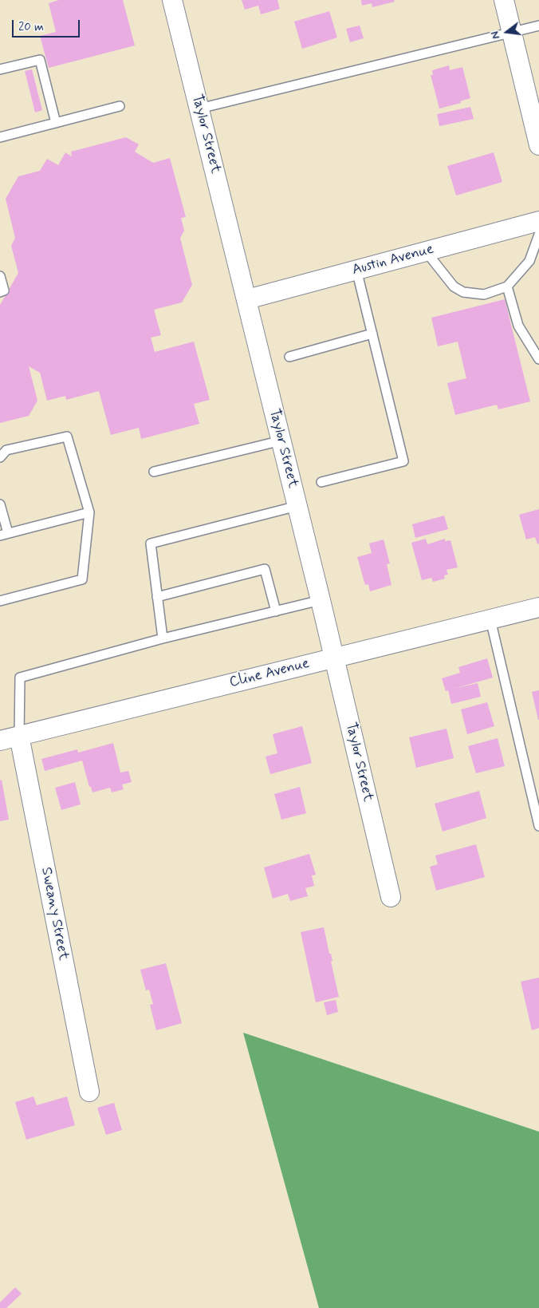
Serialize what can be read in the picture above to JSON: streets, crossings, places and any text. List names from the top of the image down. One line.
{"streets":{"street":["Taylor Street","Austin Avenue","Cline Avenue","Sweany Street"]},"crossings":[["Taylor Street","Austin Avenue"],["Taylor Street","Cline Avenue"],["Cline Avenue","Sweany Street"]],"scale_bar":"20 m","north":"left"}
